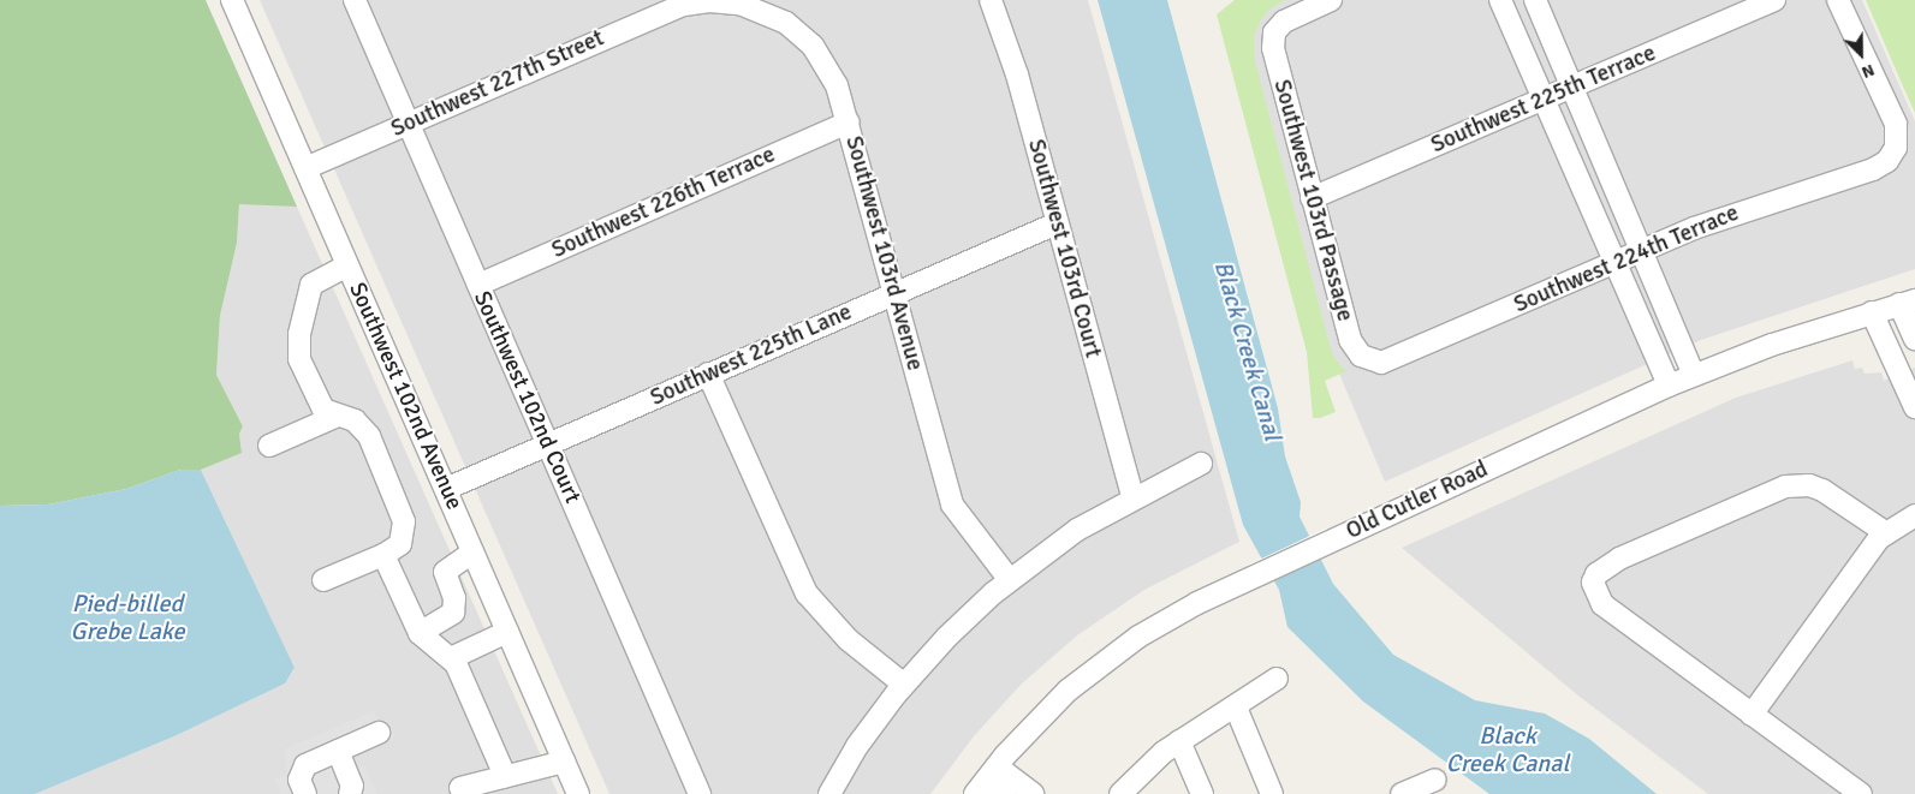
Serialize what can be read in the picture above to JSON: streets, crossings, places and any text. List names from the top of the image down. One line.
{"streets":{"street":["Southwest 227th Street","Southwest 225th Terrace","Southwest 103rd Passage","Southwest 226th Terrace","Southwest 103rd Court","Southwest 103rd Avenue","Southwest 224th Terrace","Southwest 225th Lane","Southwest 102nd Avenue","Southwest 102nd Court","Old Cutler Road"]},"crossings":[["Southwest 227th Street","Southwest 103rd Avenue"],["Southwest 227th Street","Southwest 102nd Avenue"],["Southwest 227th Street","Southwest 102nd Court"],["Southwest 225th Terrace","Southwest 103rd Passage"],["Southwest 103rd Passage","Southwest 224th Terrace"],["Southwest 226th Terrace","Southwest 103rd Avenue"],["Southwest 226th Terrace","Southwest 102nd Court"],["Southwest 103rd Court","Southwest 225th Lane"],["Southwest 103rd Avenue","Southwest 225th Lane"],["Southwest 225th Lane","Southwest 102nd Avenue"],["Southwest 225th Lane","Southwest 102nd Court"]],"water":["Black Creek Canal","Pied-billed Grebe Lake"],"north":"bottom right"}
